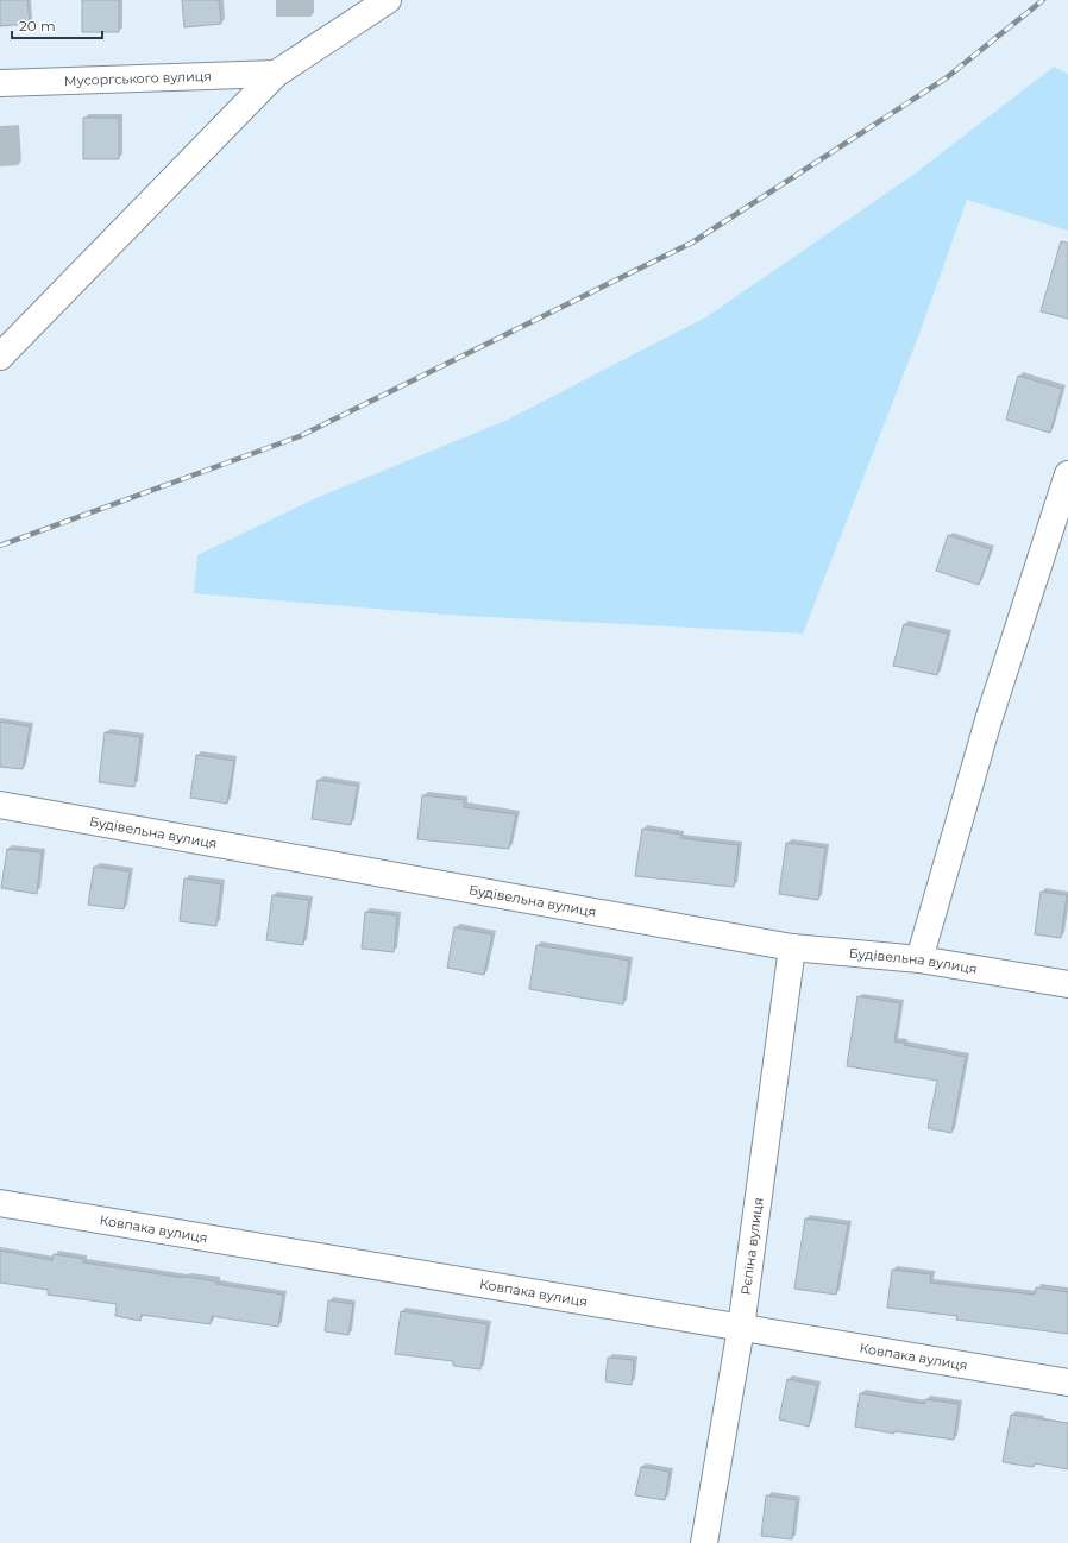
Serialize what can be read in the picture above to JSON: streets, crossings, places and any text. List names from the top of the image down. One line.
{"streets":{"street":["Мусоргського вулиця","Будівельна вулиця","Ковпака вулиця","Рєпіна вулиця"]},"crossings":[["Будівельна вулиця","Рєпіна вулиця"],["Ковпака вулиця","Рєпіна вулиця"]],"scale_bar":"20 m"}
